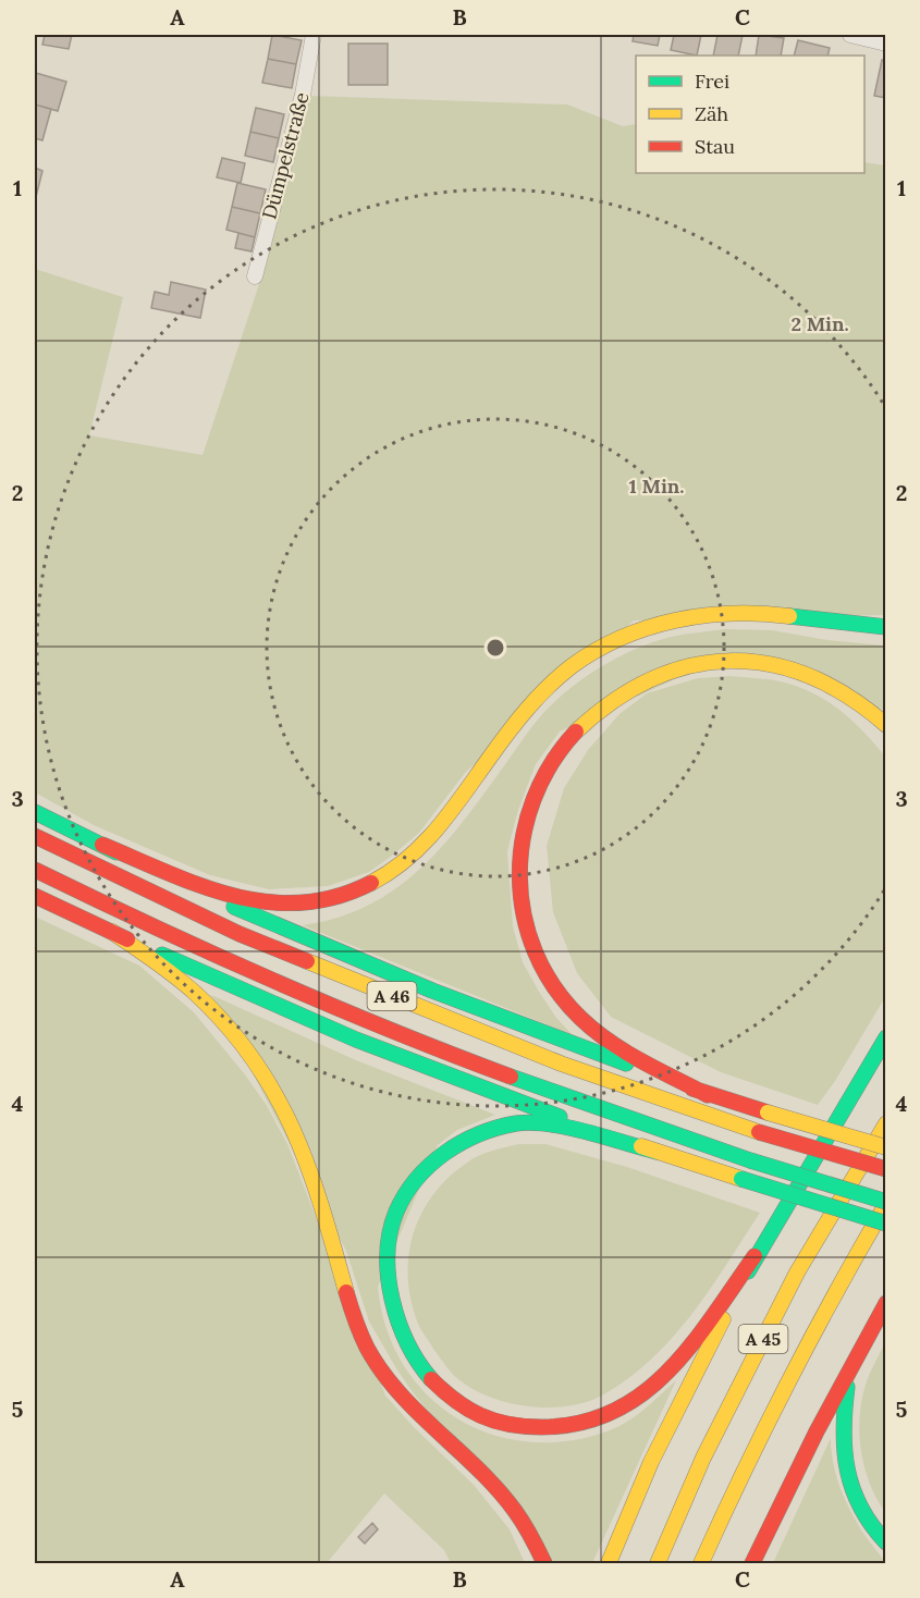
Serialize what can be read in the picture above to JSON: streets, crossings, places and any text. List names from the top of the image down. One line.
{"streets":{"highway":["A 46","A 45"],"street":["Dümpelstraße"]},"crossings":[["A 46","A 45"]],"legend":["Frei","Zäh","Stau"],"grid":{"columns":["A","B","C"],"rows":["1","2","3","4","5"]},"rings":["2 Min.","1 Min."]}
